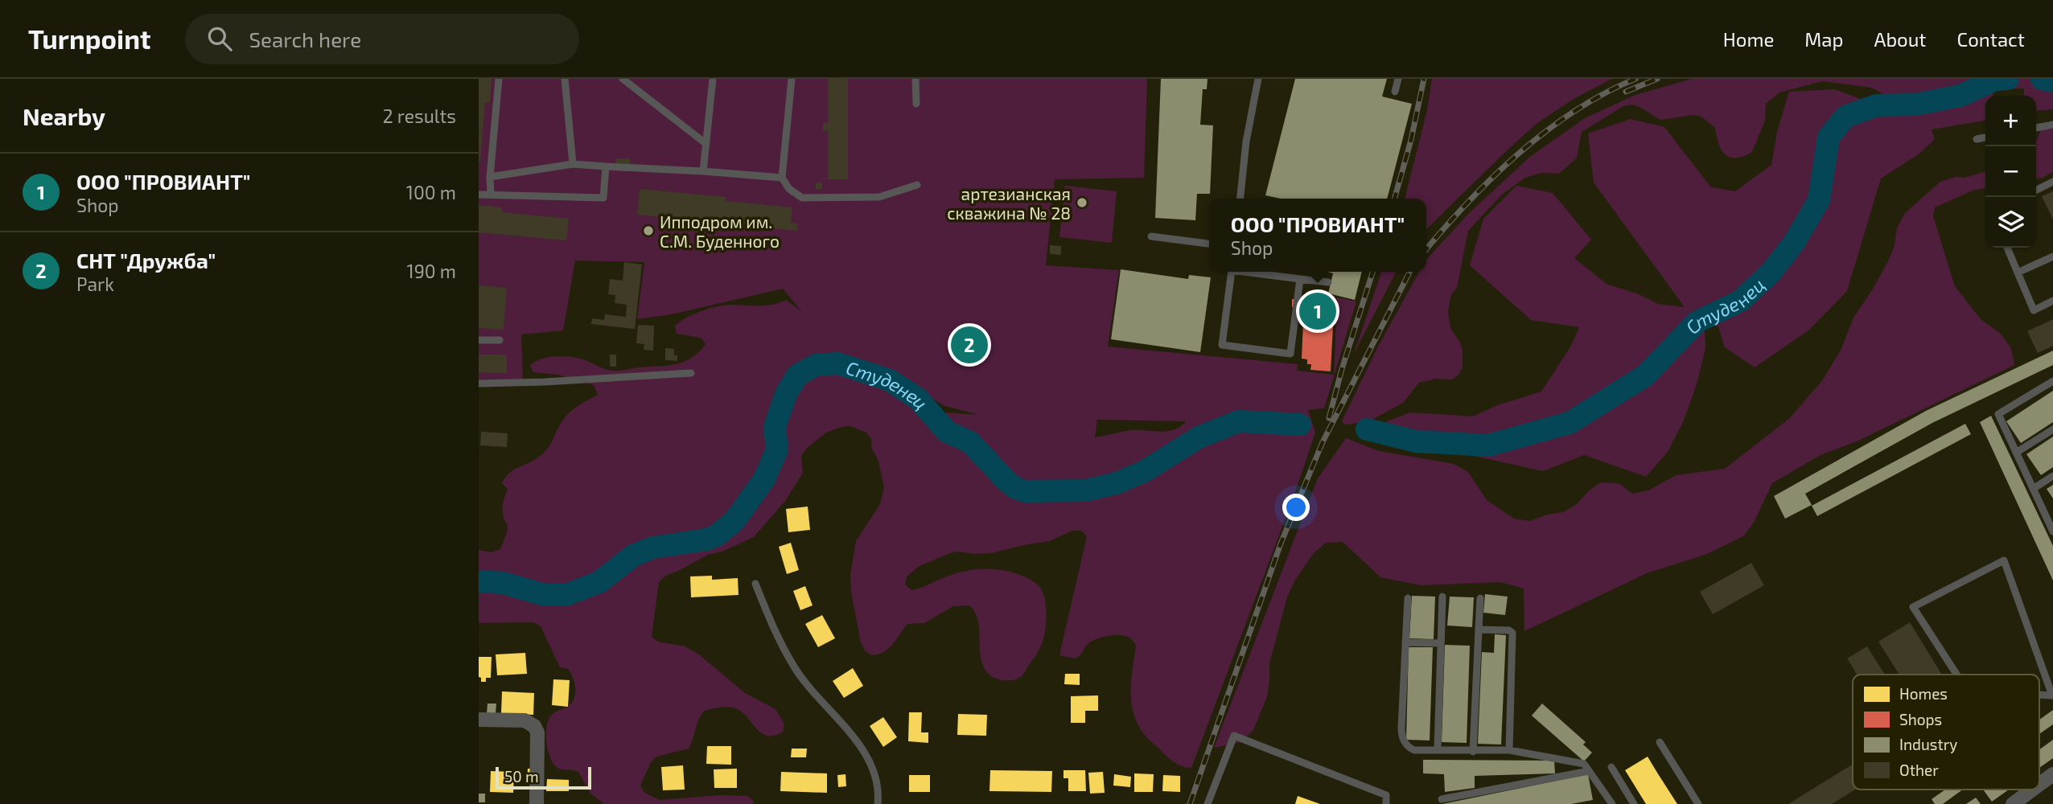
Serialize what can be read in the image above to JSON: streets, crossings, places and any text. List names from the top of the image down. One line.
{"water":["Студенец"],"places":["артезианская скважина № 28","Ипподром им. С.М. Буденного"],"legend":["Homes","Shops","Industry","Other"],"scale_bar":"50 m","page":{"header":"Turnpoint","search":"Search here","nav":["Home","Map","About","Contact"],"heading":["Nearby","2 results"],"map_buttons":["+","−"],"list":[{"mark":"1","name":"ООО \"ПРОВИАНТ\"","note":"Shop","value":"100 m"},{"mark":"2","name":"СНТ \"Дружба\"","note":"Park","value":"190 m"}],"popup":["ООО \"ПРОВИАНТ\"","Shop"],"pins":["1","2"],"scale":"50 m"}}
